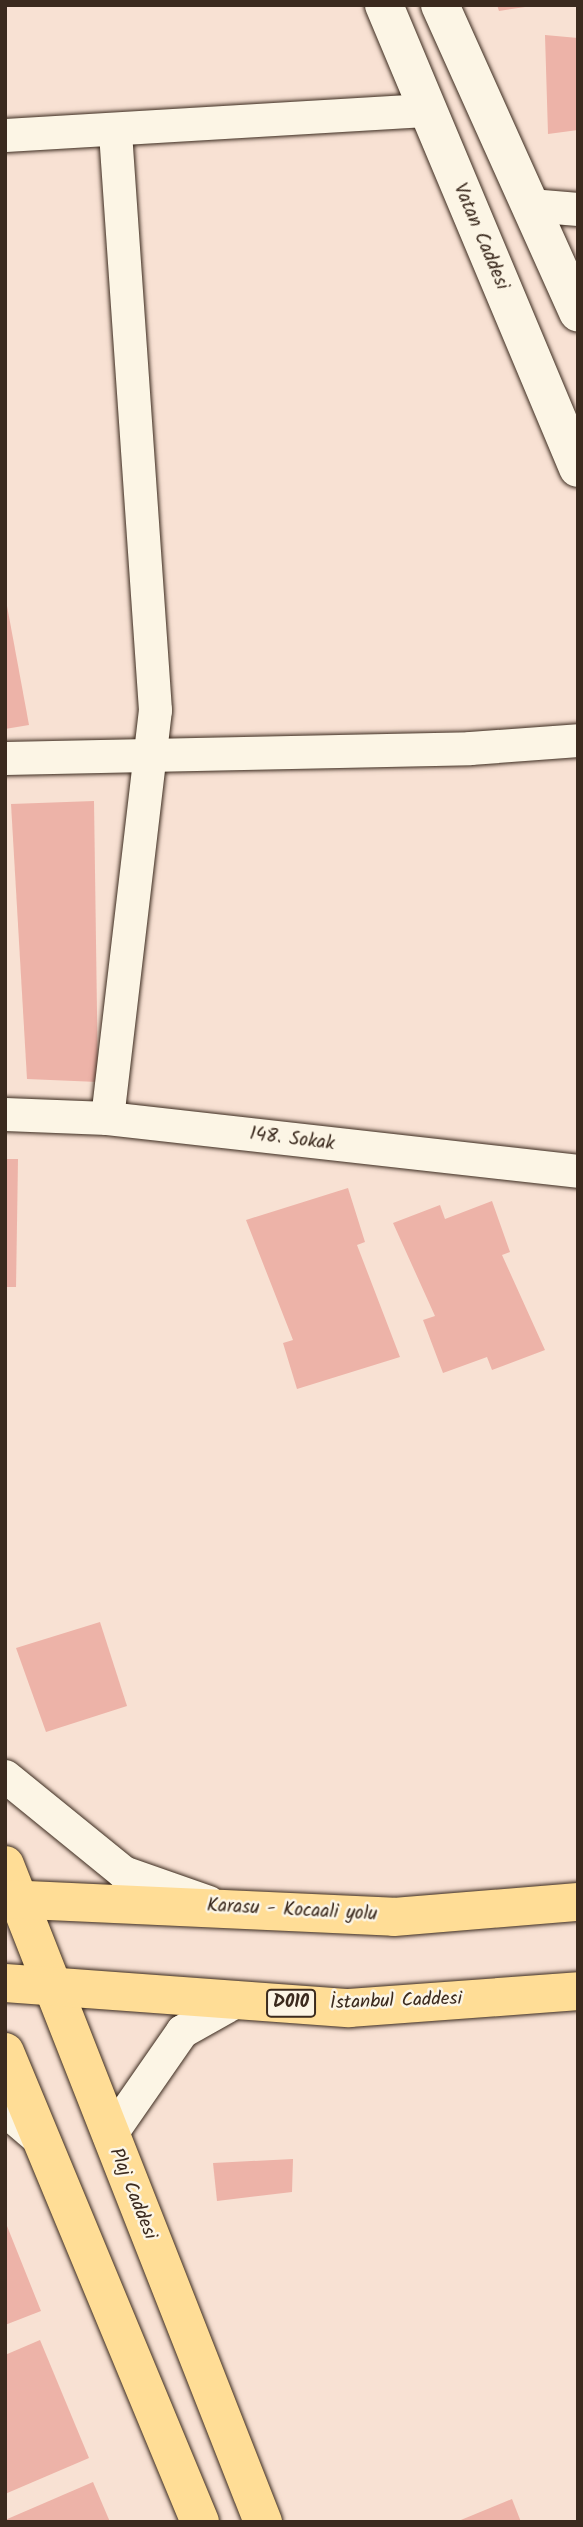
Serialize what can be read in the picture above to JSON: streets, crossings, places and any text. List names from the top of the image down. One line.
{"streets":{"main road":["Vatan Caddesi","Karasu - Kocaali yolu","İstanbul Caddesi","D010","Plaj Caddesi"],"street":["148. Sokak"]},"crossings":[["Karasu - Kocaali yolu","Plaj Caddesi"],["İstanbul Caddesi","Plaj Caddesi"]]}
